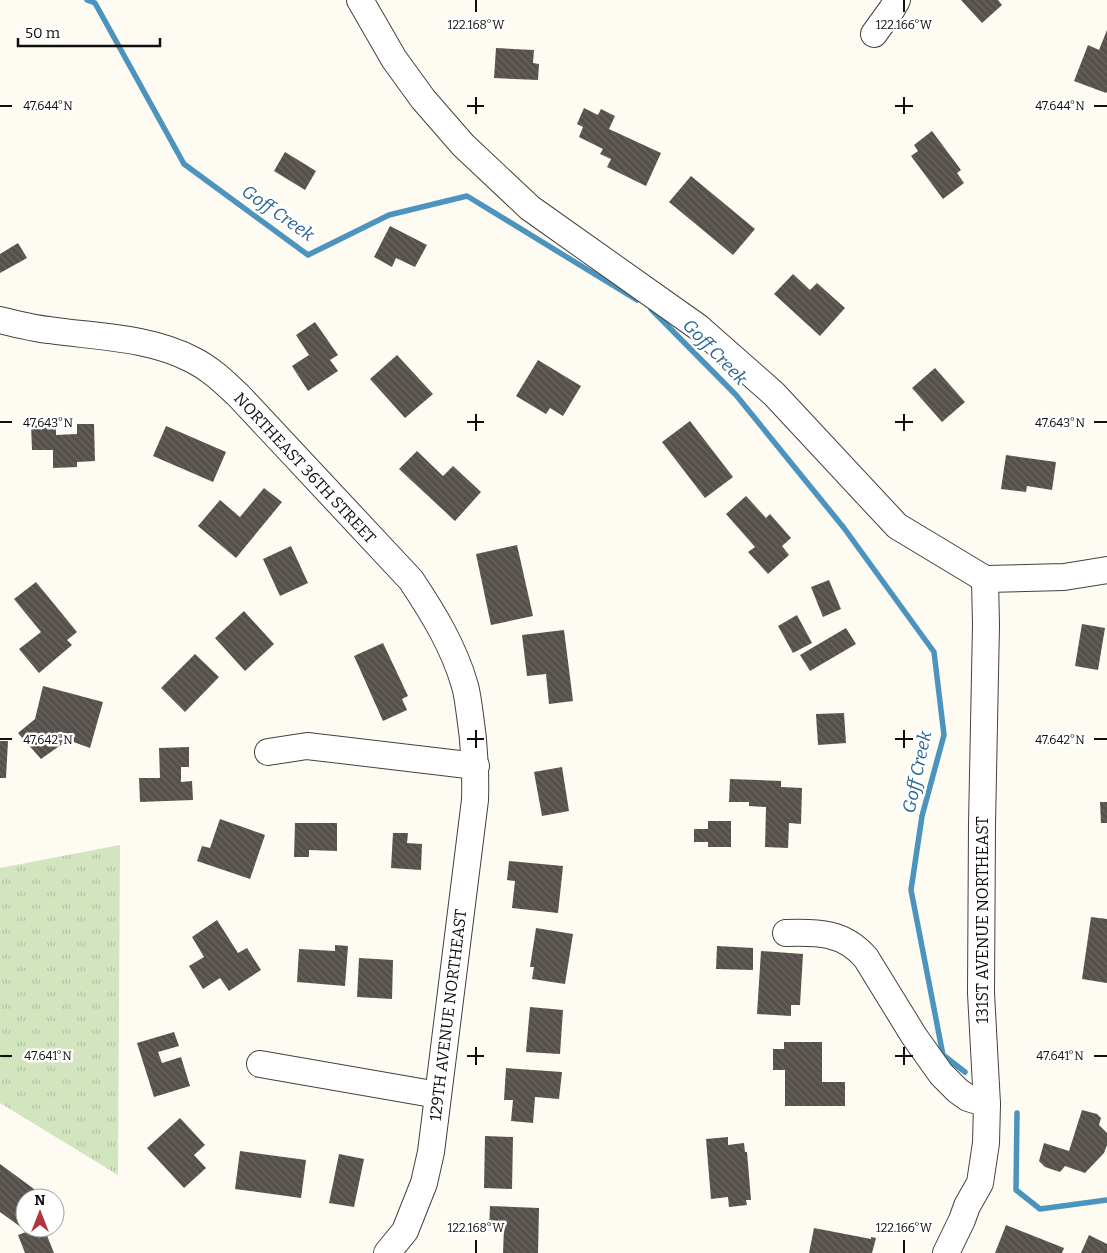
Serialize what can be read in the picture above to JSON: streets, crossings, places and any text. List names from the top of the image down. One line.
{"streets":{"street":["NORTHEAST 36TH STREET","131ST AVENUE NORTHEAST","129TH AVENUE NORTHEAST"]},"crossings":[["NORTHEAST 36TH STREET","129TH AVENUE NORTHEAST"]],"water":["Goff Creek"],"scale_bar":"50 m","north":"top","coordinates":["122.168°W","122.166°W","47.644°N","47.643°N","47.642°N","47.641°N"]}
